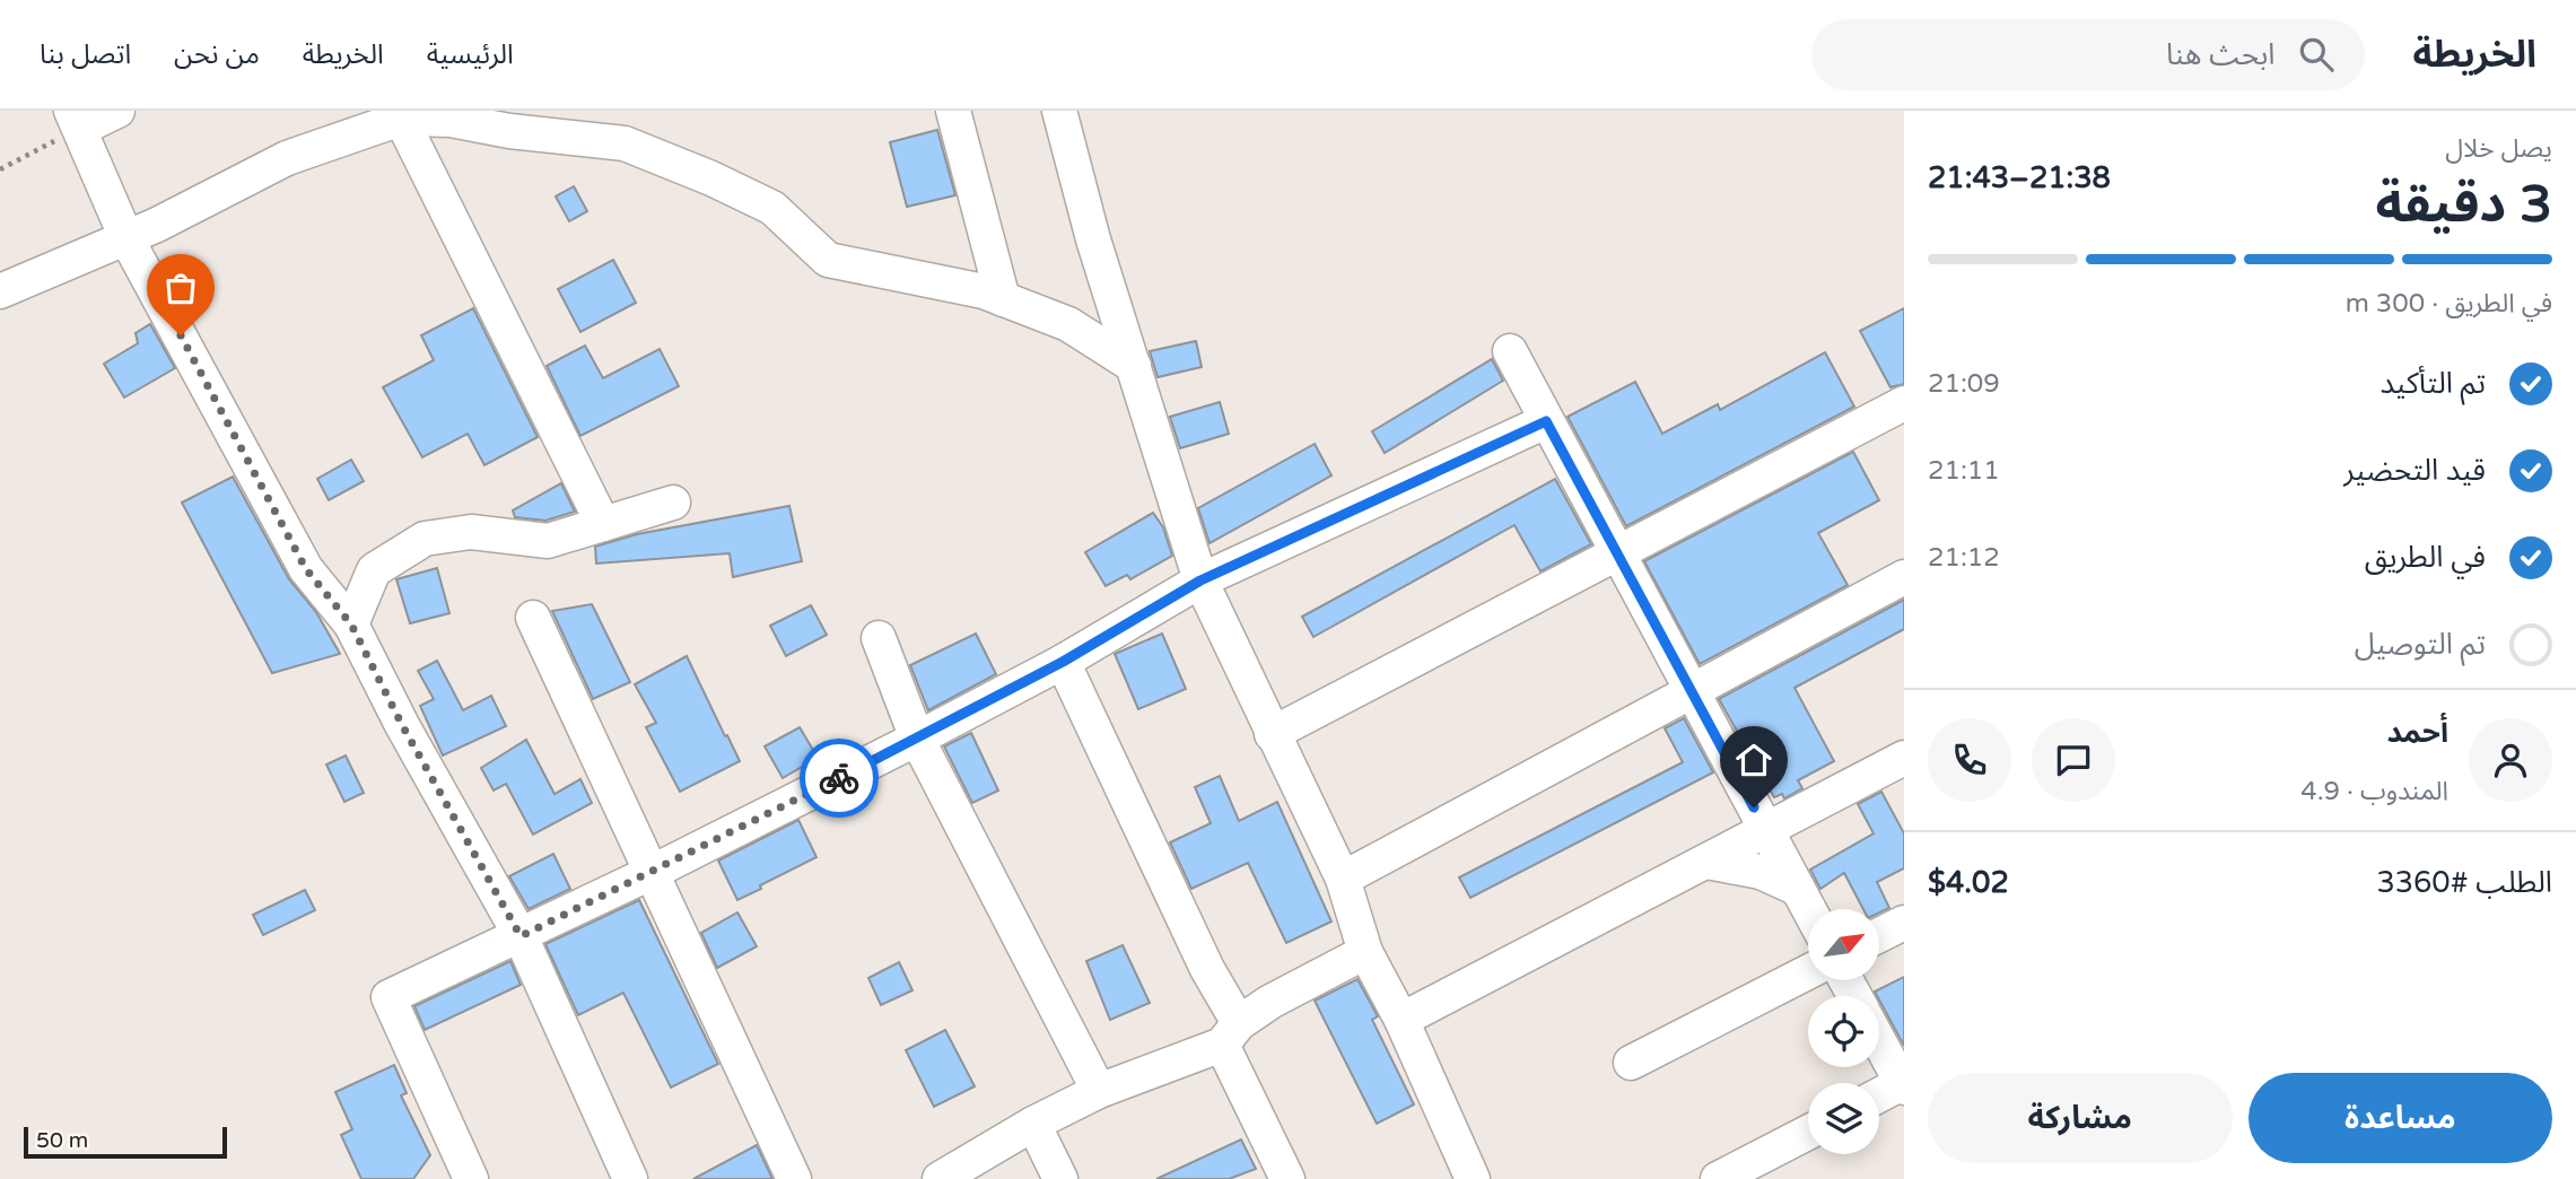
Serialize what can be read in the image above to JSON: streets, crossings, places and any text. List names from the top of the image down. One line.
{"scale_bar":"50 m","north":"top right","page":{"header":"الخريطة","search":"ابحث هنا","nav":["الرئيسية","الخريطة","من نحن","اتصل بنا"],"heading":["3 دقيقة","يصل خلال","21:38–21:43"],"panel":["أحمد","المندوب · 4.9","الطلب #3360","$4.02"],"bar":"في الطريق · 300 m","list":[["تم التأكيد","21:09"],["قيد التحضير","21:11"],["في الطريق","21:12"],"تم التوصيل"],"buttons":["مساعدة","مشاركة"],"scale":"50 m"}}
